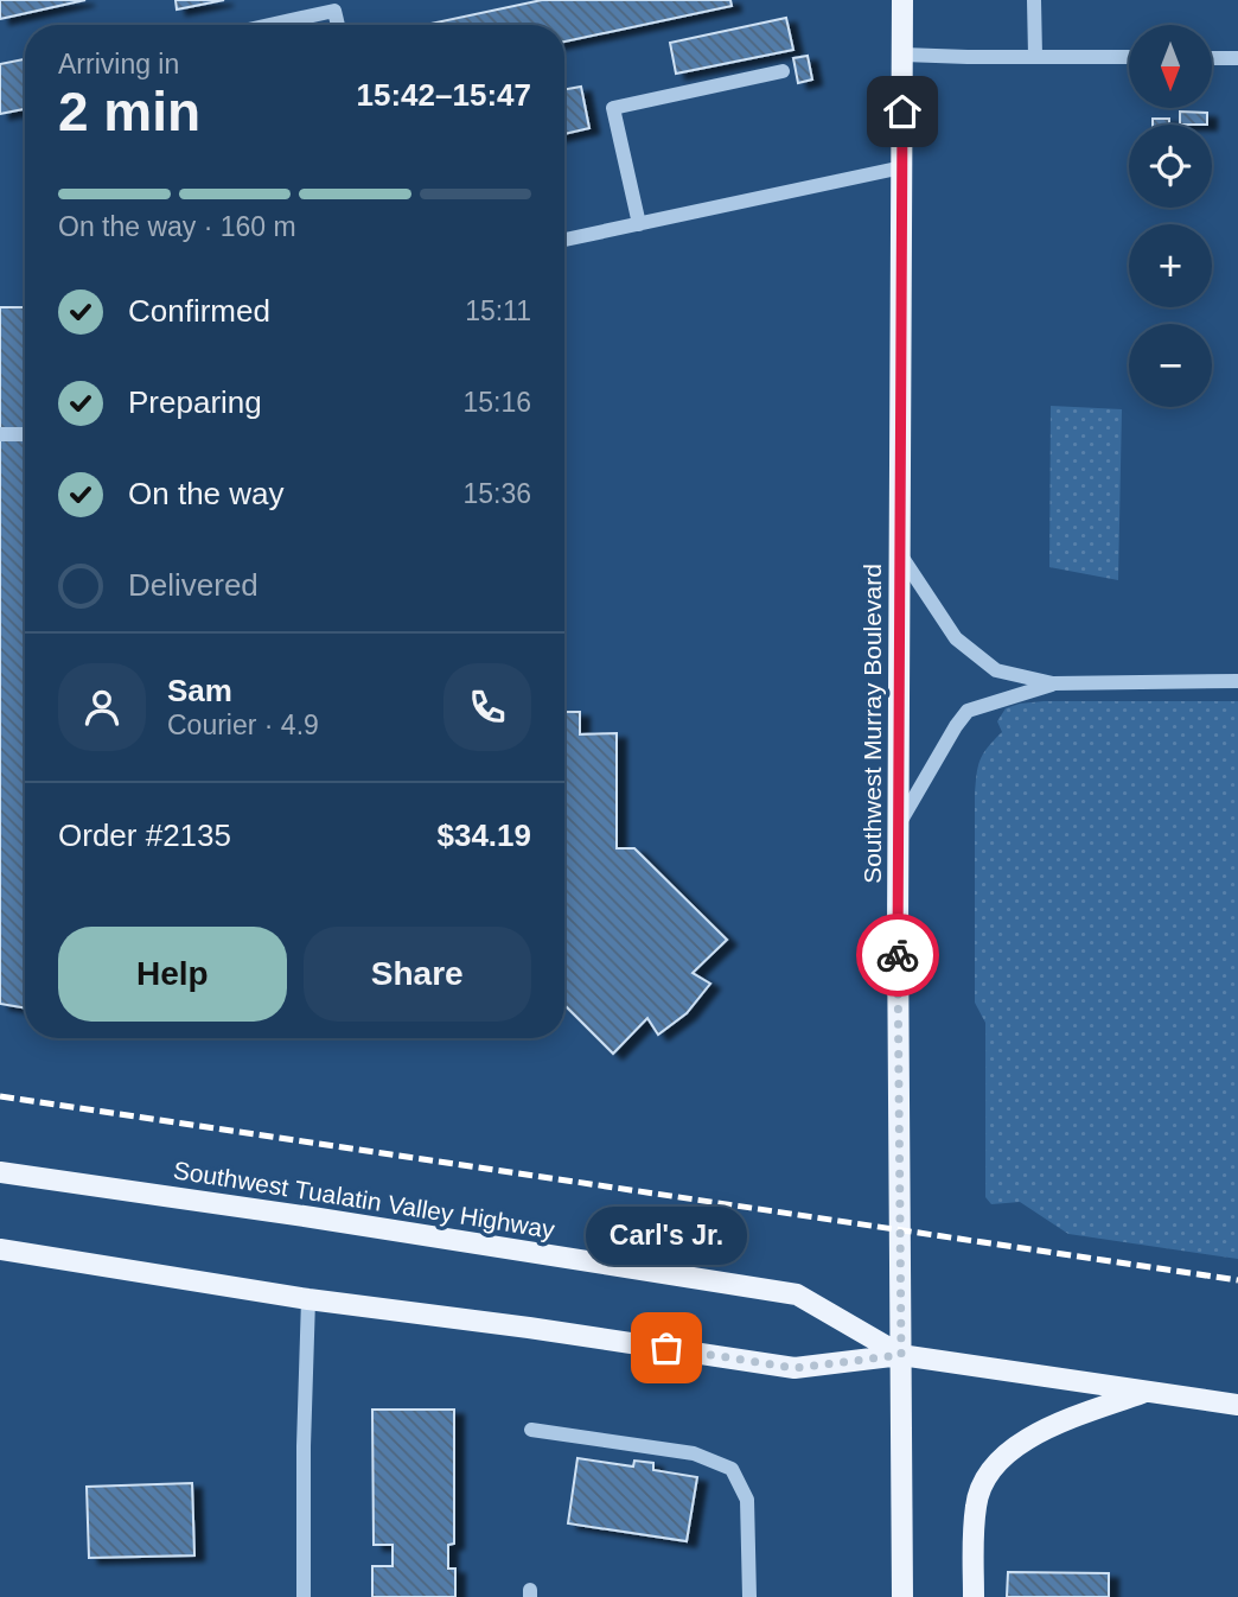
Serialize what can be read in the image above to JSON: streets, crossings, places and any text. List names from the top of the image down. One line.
{"streets":{"main road":["Southwest Murray Boulevard","Southwest Tualatin Valley Highway"]},"crossings":[["Southwest Murray Boulevard","Southwest Tualatin Valley Highway"]],"places":["Carl's Jr."],"north":"bottom","page":{"map_buttons":["+","−"],"heading":["2 min","Arriving in","15:42–15:47"],"panel":["Sam","Courier · 4.9","Order #2135","$34.19"],"bar":"On the way · 160 m","list":[["Confirmed","15:11"],["Preparing","15:16"],["On the way","15:36"],"Delivered"],"buttons":["Help","Share"],"bubble":"Carl's Jr."}}
